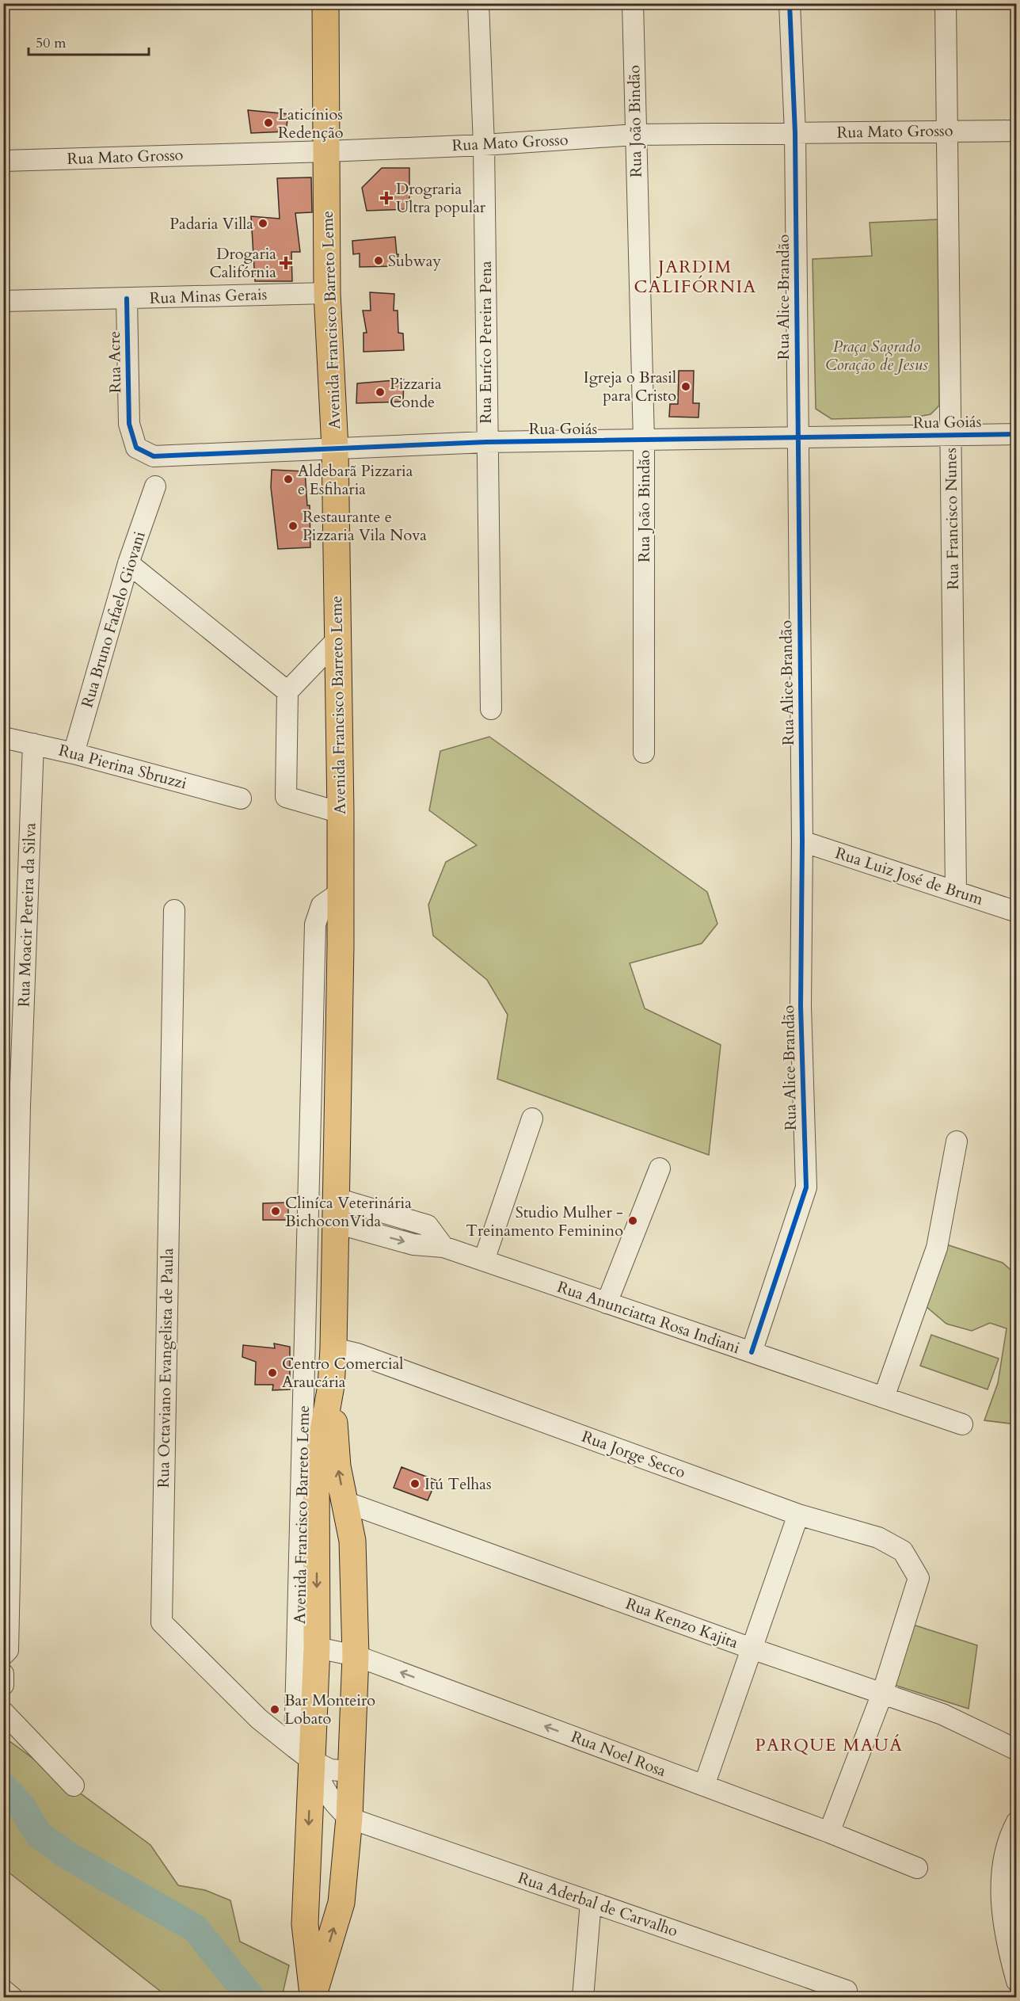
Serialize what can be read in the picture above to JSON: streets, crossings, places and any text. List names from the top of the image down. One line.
{"streets":{"main road":["Avenida Francisco Barreto Leme"],"street":["Rua João Bindão","Rua Mato Grosso","Rua Minas Gerais","Rua Alice Brandão","Rua Euríco Pereira Pena","Rua Acre","Rua Goiás","Rua Francisco Nunes","Rua Bruno Fafaelo Giovani","Rua Pierina Sbruzzi","Rua Luiz José de Brum","Rua Moacir Pereira da Silva","Rua Anunciatta Rosa Indiani","Rua Octaviano Evangelista de Paula","Rua Jorge Secco","Rua Kenzo Kajita","Rua Noel Rosa","Rua Aderbal de Carvalho"]},"crossings":[["Rua João Bindão","Rua Mato Grosso"],["Rua João Bindão","Rua Goiás"],["Rua Mato Grosso","Rua Alice Brandão"],["Rua Mato Grosso","Avenida Francisco Barreto Leme"],["Rua Mato Grosso","Rua Euríco Pereira Pena"],["Rua Mato Grosso","Rua Francisco Nunes"],["Rua Minas Gerais","Avenida Francisco Barreto Leme"],["Rua Minas Gerais","Rua Acre"],["Rua Alice Brandão","Rua Goiás"],["Rua Alice Brandão","Rua Luiz José de Brum"],["Rua Alice Brandão","Rua Anunciatta Rosa Indiani"],["Avenida Francisco Barreto Leme","Rua Goiás"],["Avenida Francisco Barreto Leme","Rua Anunciatta Rosa Indiani"],["Avenida Francisco Barreto Leme","Rua Octaviano Evangelista de Paula"],["Avenida Francisco Barreto Leme","Rua Jorge Secco"],["Avenida Francisco Barreto Leme","Rua Kenzo Kajita"],["Avenida Francisco Barreto Leme","Rua Noel Rosa"],["Avenida Francisco Barreto Leme","Rua Aderbal de Carvalho"],["Rua Euríco Pereira Pena","Rua Goiás"],["Rua Acre","Rua Goiás"],["Rua Goiás","Rua Francisco Nunes"],["Rua Francisco Nunes","Rua Luiz José de Brum"],["Rua Bruno Fafaelo Giovani","Rua Pierina Sbruzzi"],["Rua Pierina Sbruzzi","Rua Moacir Pereira da Silva"],["Rua Jorge Secco","Rua Kenzo Kajita"]],"one_way":["Rua Noel Rosa"],"districts":["JARDIM CALIFÓRNIA","PARQUE MAUÁ"],"parks":["Praça Sagrado Coração de Jesus"],"places":{"other":["Laticínios Redenção","Padaria Villa","Subway","Igreja o Brasil para Cristo","Pizzaria Conde","Aldebarã Pizzaria e Esfiharia","Restaurante e Pizzaria Vila Nova","Cliníca Veterinária BichoconVida","Studio Mulher - Treinamento Feminino","Centro Comercial Araucária","Itú Telhas","Bar Monteiro Lobato"],"health":["Drograria Ultra popular","Drogaria Califórnia"]},"scale_bar":"50 m"}
